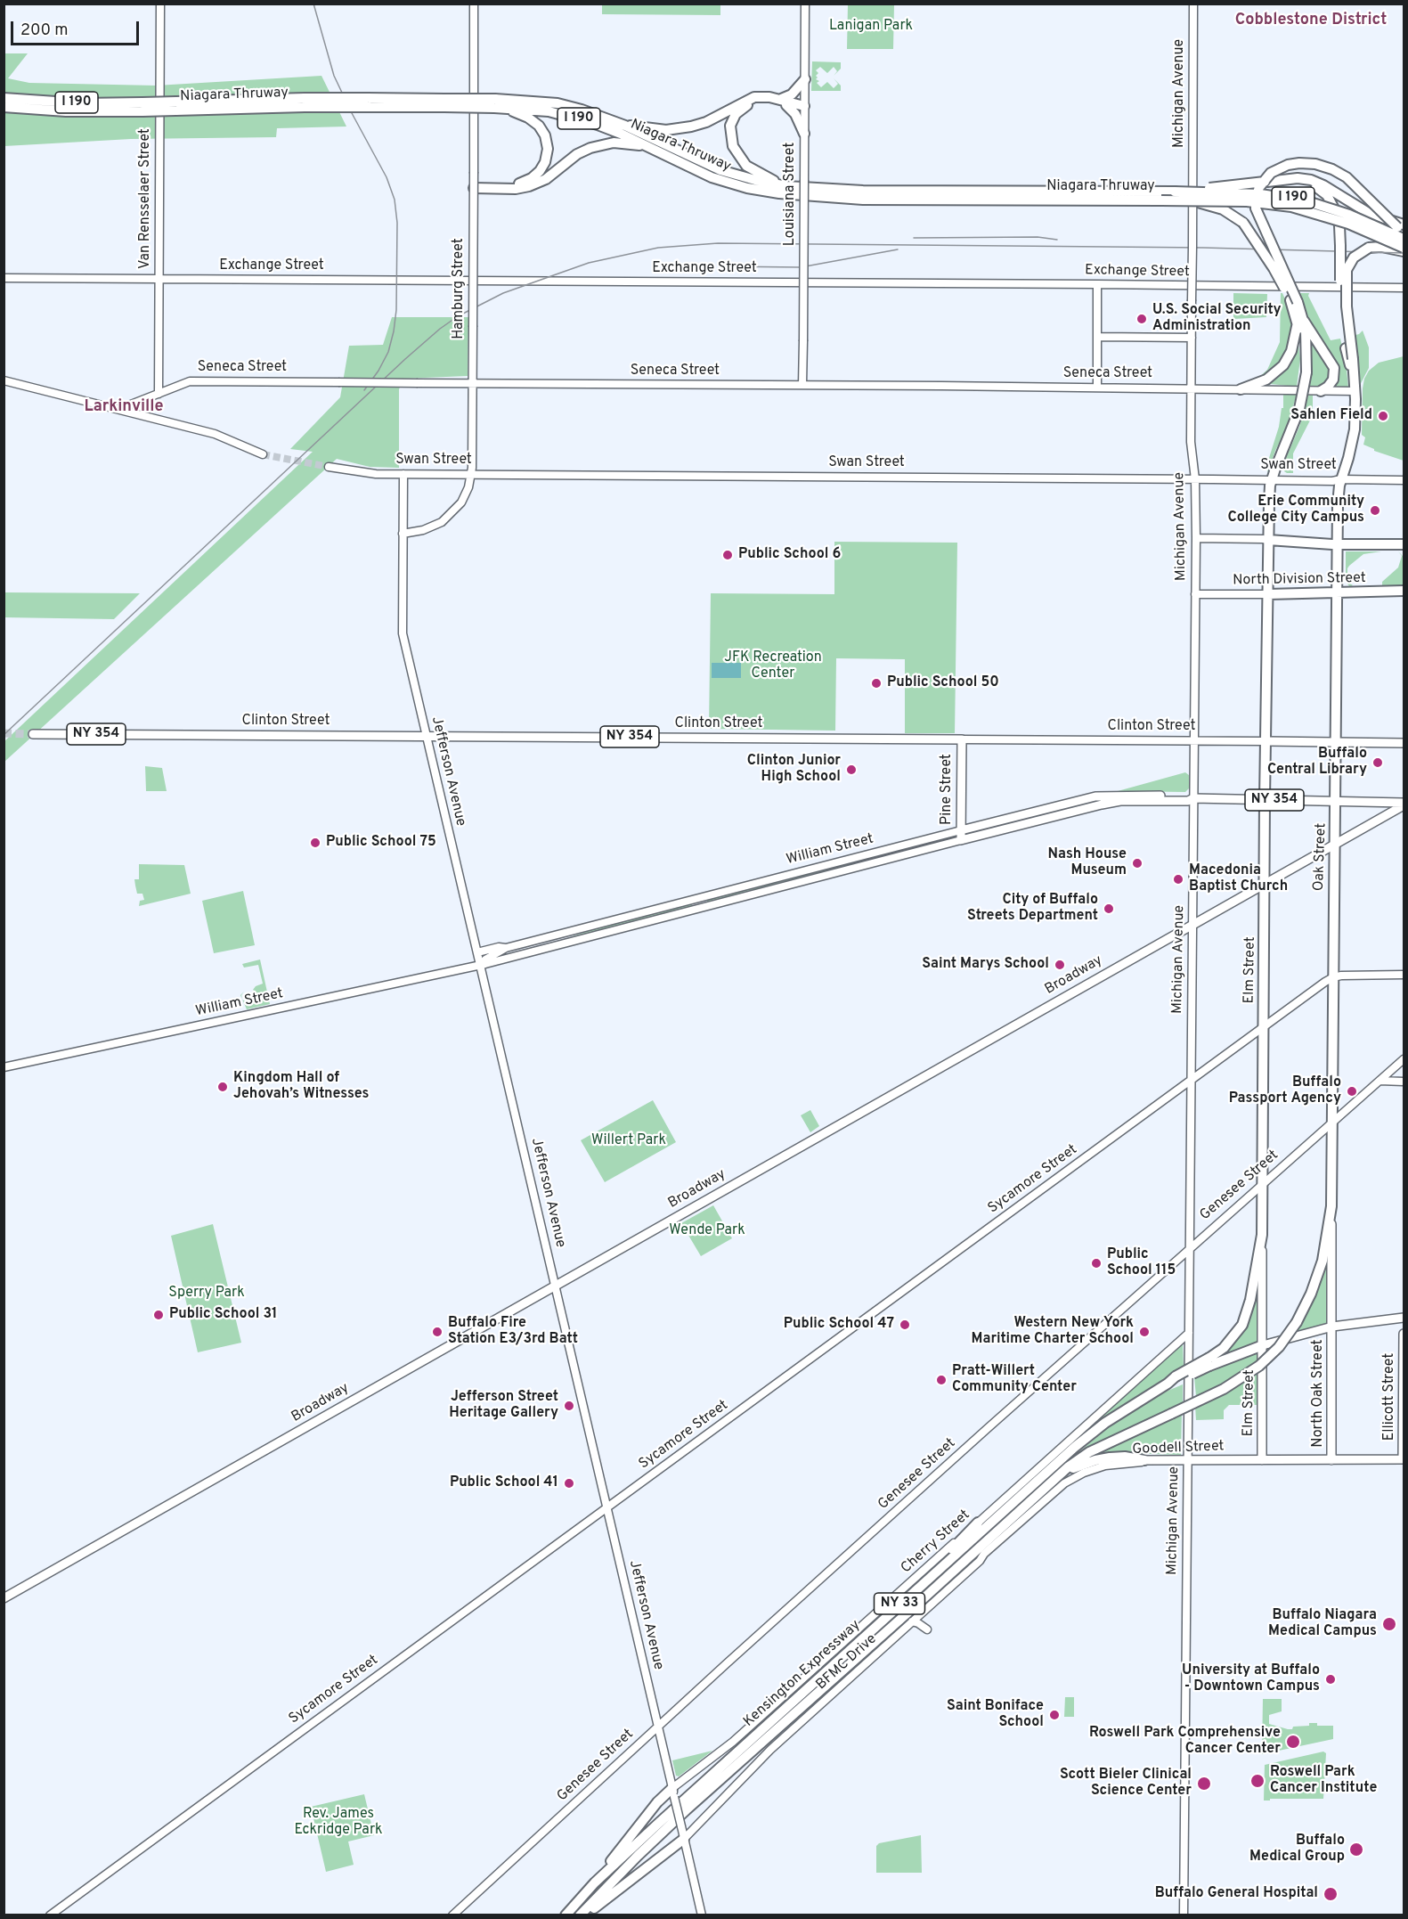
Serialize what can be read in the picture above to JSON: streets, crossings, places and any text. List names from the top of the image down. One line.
{"streets":{"highway":["Niagara Thruway","I 190","North Division Street","Oak Street","Elm Street","NY 33","Kensington Expressway"],"main road":["Clinton Street","NY 354","Pine Street","William Street","Broadway","North Oak Street","Ellicott Street","Goodell Street"],"street":["Michigan Avenue","Louisiana Street","Van Rensselaer Street","Exchange Street","Hamburg Street","Seneca Street","Swan Street","Jefferson Avenue","Sycamore Street","Genesee Street","Cherry Street","BFMC Drive"]},"crossings":[["Michigan Avenue","Seneca Street"],["Michigan Avenue","Swan Street"],["Michigan Avenue","North Division Street"],["Michigan Avenue","Clinton Street"],["Michigan Avenue","William Street"],["Michigan Avenue","Broadway"],["Michigan Avenue","Sycamore Street"],["Michigan Avenue","Genesee Street"],["Michigan Avenue","Goodell Street"],["Michigan Avenue","Cherry Street"],["Louisiana Street","Seneca Street"],["Van Rensselaer Street","Exchange Street"],["Van Rensselaer Street","Seneca Street"],["Hamburg Street","Seneca Street"],["Hamburg Street","Swan Street"],["Hamburg Street","Jefferson Avenue"],["Seneca Street","Oak Street"],["Swan Street","Jefferson Avenue"],["Swan Street","Oak Street"],["Swan Street","Elm Street"],["North Division Street","Oak Street"],["North Division Street","Elm Street"],["Clinton Street","Jefferson Avenue"],["Clinton Street","Pine Street"],["Clinton Street","Oak Street"],["Clinton Street","Elm Street"],["NY 354","Jefferson Avenue"],["NY 354","William Street"],["Jefferson Avenue","William Street"],["Jefferson Avenue","Broadway"],["Jefferson Avenue","Sycamore Street"],["Jefferson Avenue","Genesee Street"],["Jefferson Avenue","Cherry Street"],["Jefferson Avenue","BFMC Drive"],["Pine Street","William Street"],["William Street","Oak Street"],["William Street","Elm Street"],["William Street","Broadway"],["Oak Street","Broadway"],["Oak Street","Sycamore Street"],["Oak Street","Genesee Street"],["Oak Street","North Oak Street"],["Elm Street","Broadway"],["Elm Street","Sycamore Street"],["Elm Street","Genesee Street"],["Elm Street","Goodell Street"],["North Oak Street","Goodell Street"],["Ellicott Street","Goodell Street"],["Goodell Street","NY 33"],["Goodell Street","BFMC Drive"],["NY 33","Kensington Expressway"]],"districts":["Cobblestone District","Larkinville"],"parks":["Lanigan Park","JFK Recreation Center","Willert Park","Wende Park","Sperry Park","Rev. James Eckridge Park"],"places":["U.S. Social Security Administration","Sahlen Field","Erie Community College City Campus","Public School 6","Public School 50","Buffalo Central Library","Clinton Junior High School","Public School 75","Nash House Museum","Macedonia Baptist Church","City of Buffalo Streets Department","Saint Marys School","Kingdom Hall of Jehovah’s Witnesses","Buffalo Passport Agency","Public School 115","Public School 31","Public School 47","Buffalo Fire Station E3/3rd Batt","Western New York Maritime Charter School","Pratt-Willert Community Center","Jefferson Street Heritage Gallery","Public School 41","Buffalo Niagara Medical Campus","University at Buffalo - Downtown Campus","Saint Boniface School","Roswell Park Comprehensive Cancer Center","Roswell Park Cancer Institute","Scott Bieler Clinical Science Center","Buffalo Medical Group","Buffalo General Hospital"],"scale_bar":"200 m"}
